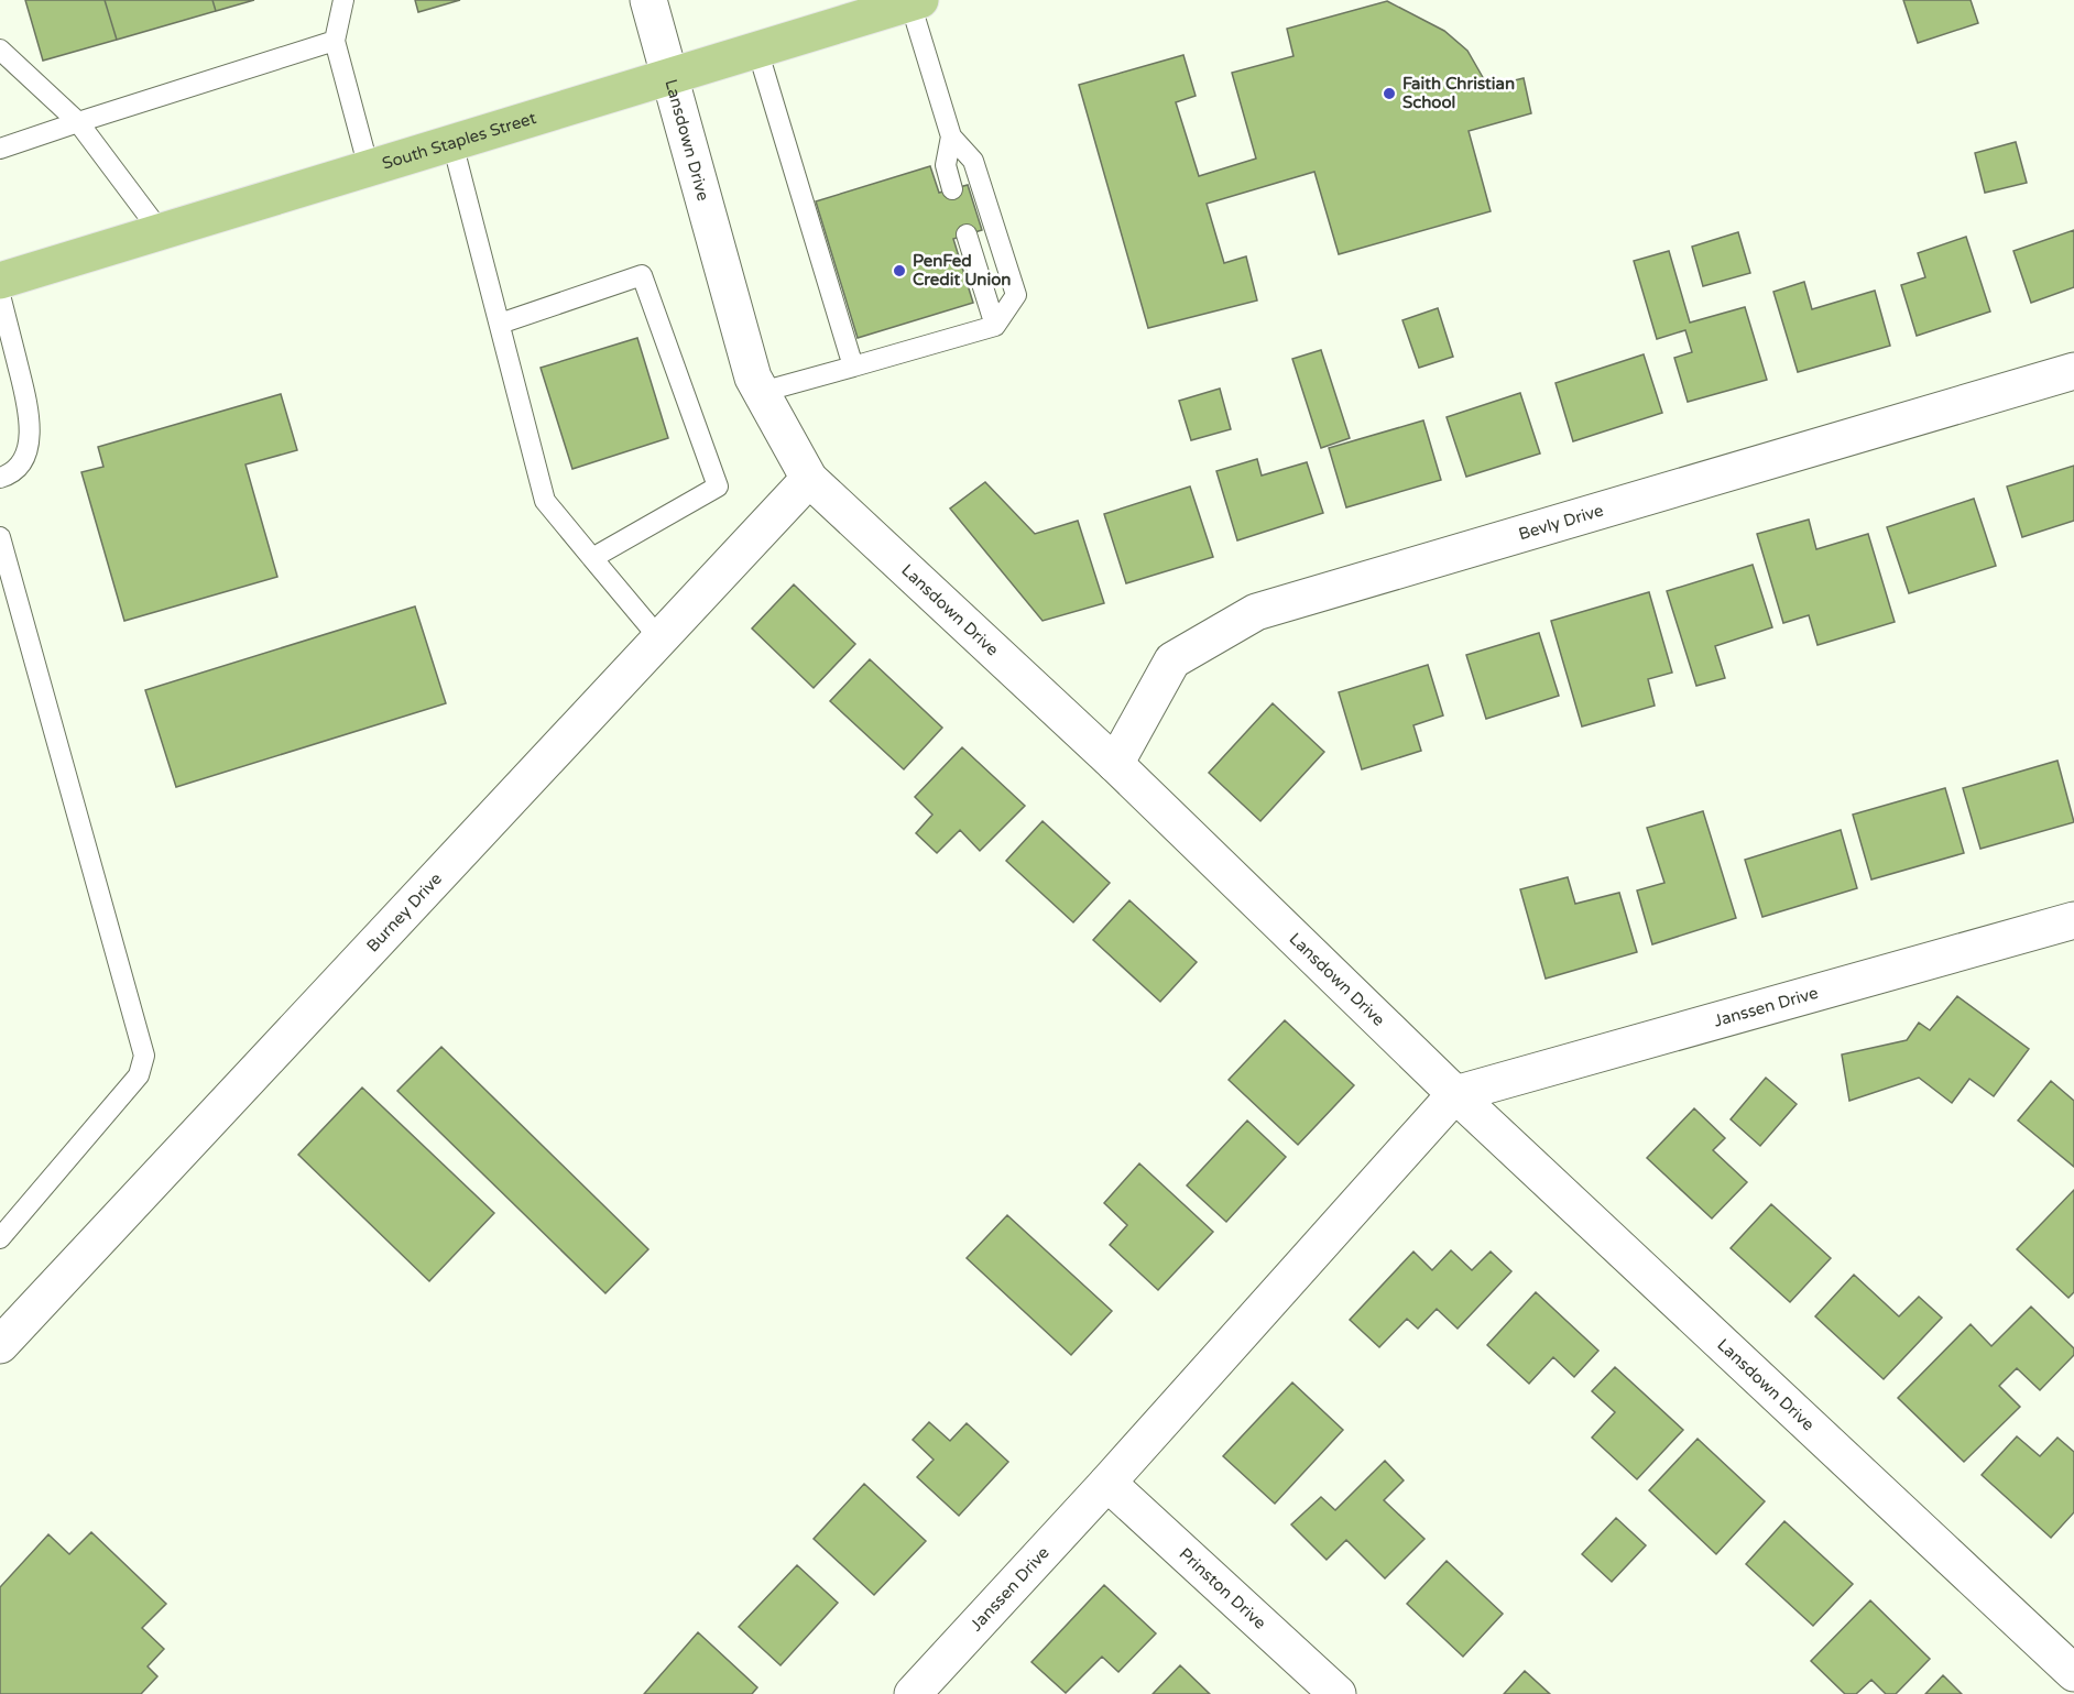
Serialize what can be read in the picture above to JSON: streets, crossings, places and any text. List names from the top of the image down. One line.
{"streets":{"main road":["South Staples Street"],"street":["Lansdown Drive","Bevly Drive","Burney Drive","Janssen Drive","Prinston Drive"]},"crossings":[["Lansdown Drive","South Staples Street"],["Lansdown Drive","Bevly Drive"],["Lansdown Drive","Burney Drive"],["Lansdown Drive","Janssen Drive"],["Janssen Drive","Prinston Drive"]],"places":["Faith Christian School","PenFed Credit Union"]}
